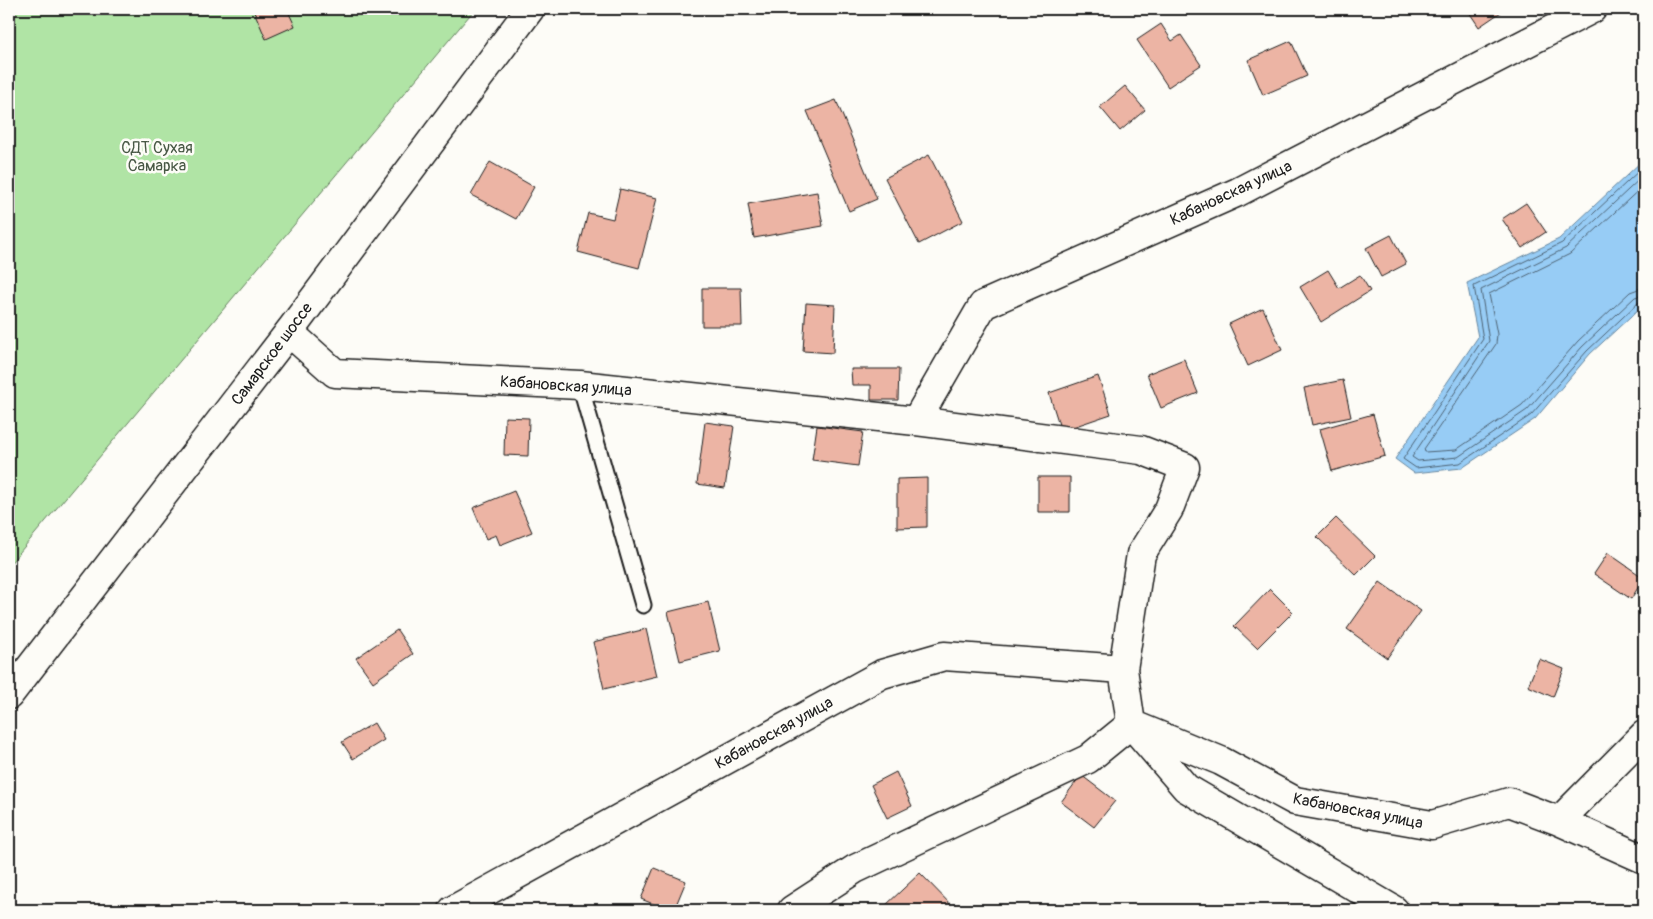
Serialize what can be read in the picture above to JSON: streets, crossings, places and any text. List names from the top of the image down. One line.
{"streets":{"street":["Кабановская улица","Самарское шоссе"]},"crossings":[["Кабановская улица","Самарское шоссе"]],"parks":["СДТ Сухая Самарка"]}
